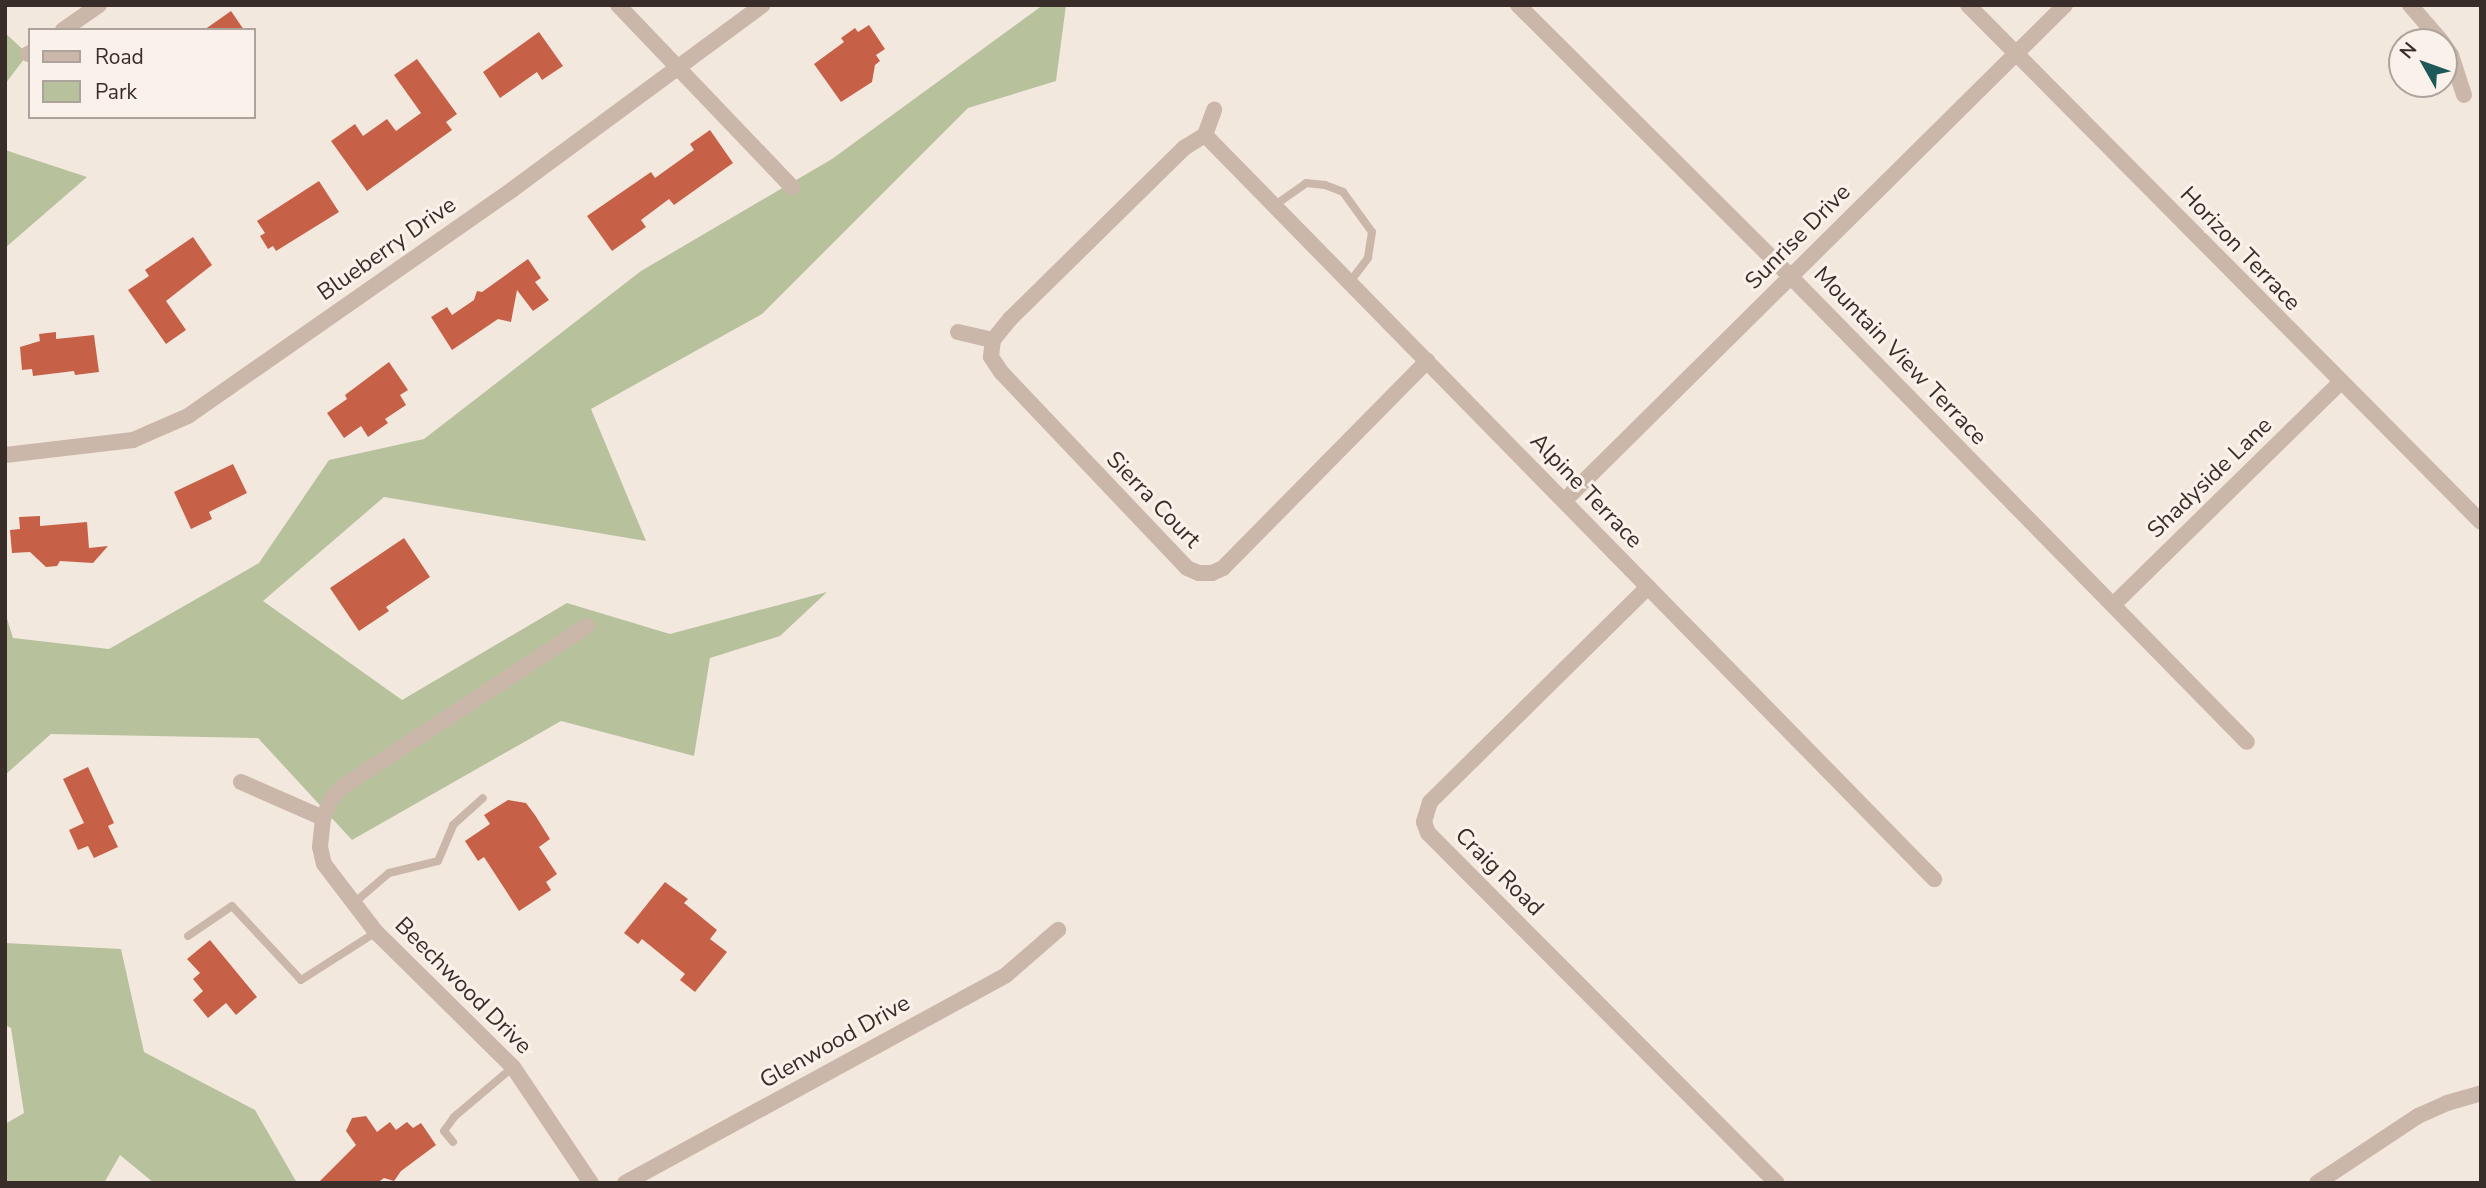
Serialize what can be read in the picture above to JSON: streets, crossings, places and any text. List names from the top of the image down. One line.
{"streets":{"street":["Sunrise Drive","Blueberry Drive","Horizon Terrace","Mountain View Terrace","Shadyside Lane","Alpine Terrace","Sierra Court","Craig Road","Beechwood Drive","Glenwood Drive"]},"crossings":[["Sunrise Drive","Horizon Terrace"],["Sunrise Drive","Mountain View Terrace"],["Sunrise Drive","Alpine Terrace"],["Horizon Terrace","Shadyside Lane"],["Mountain View Terrace","Shadyside Lane"],["Alpine Terrace","Sierra Court"],["Alpine Terrace","Craig Road"]],"legend":["Road","Park"],"north":"top left"}
